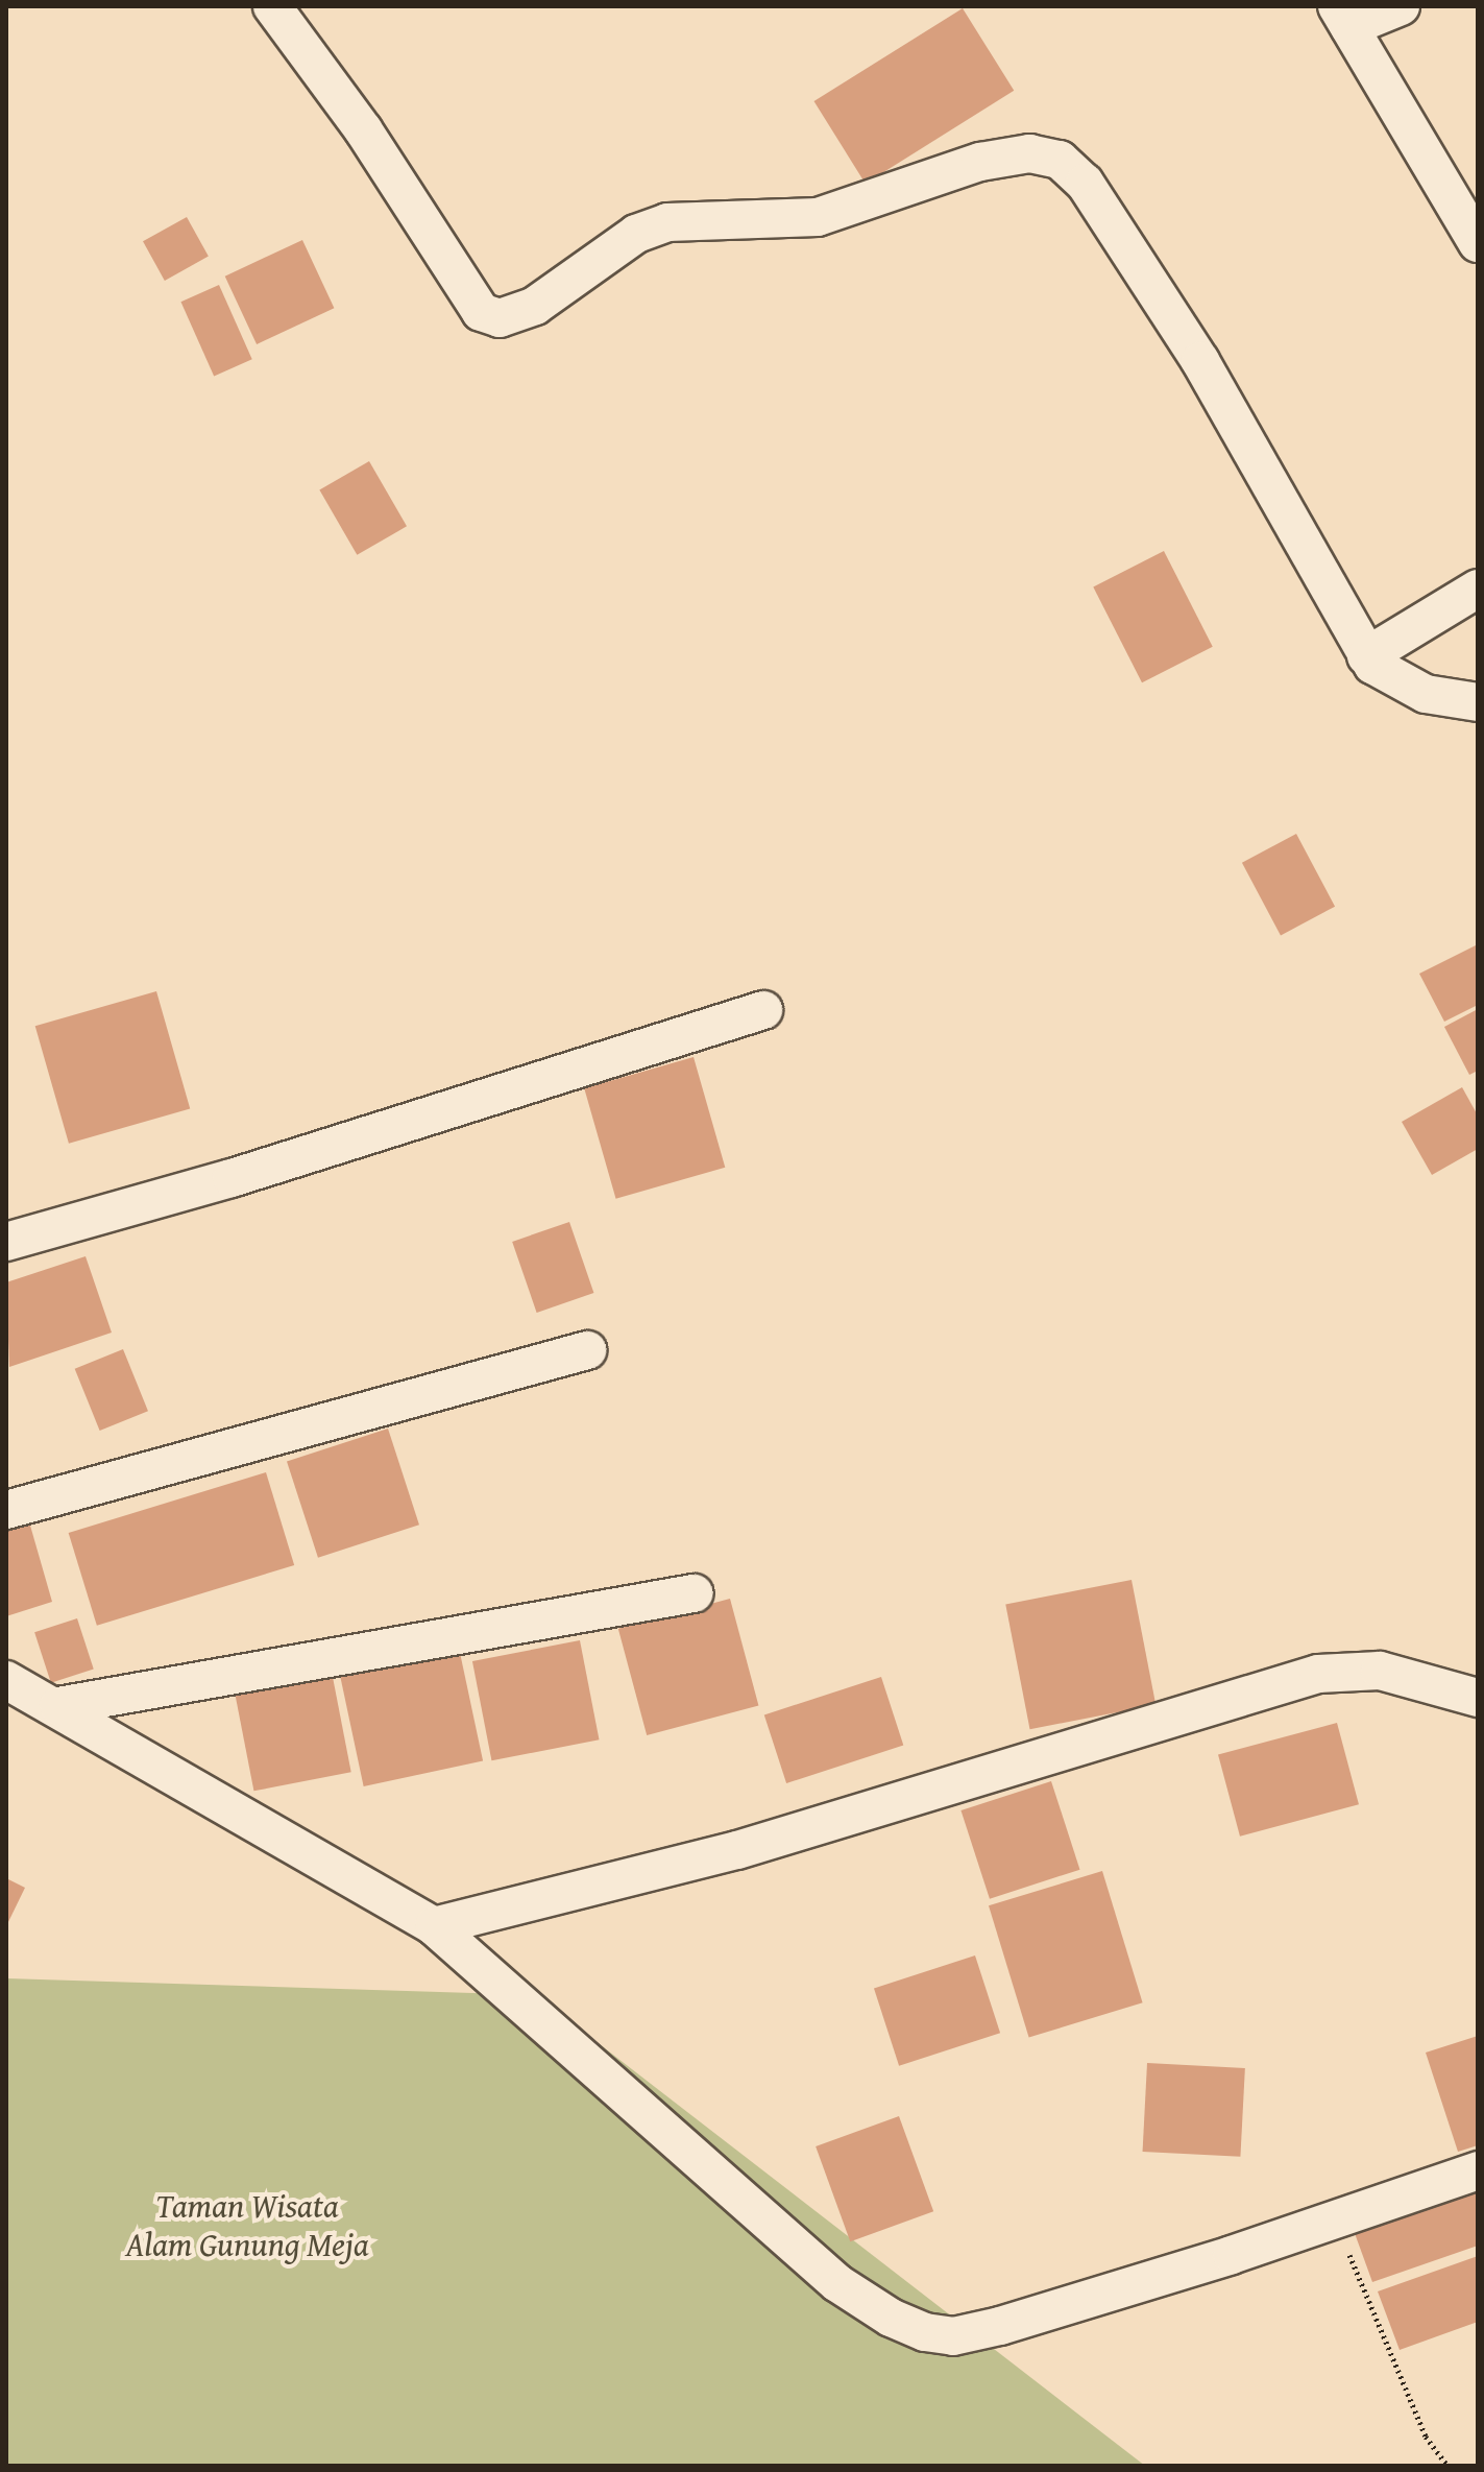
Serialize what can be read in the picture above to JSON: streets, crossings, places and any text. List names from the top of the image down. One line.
{"parks":["Taman Wisata Alam Gunung Meja"]}
